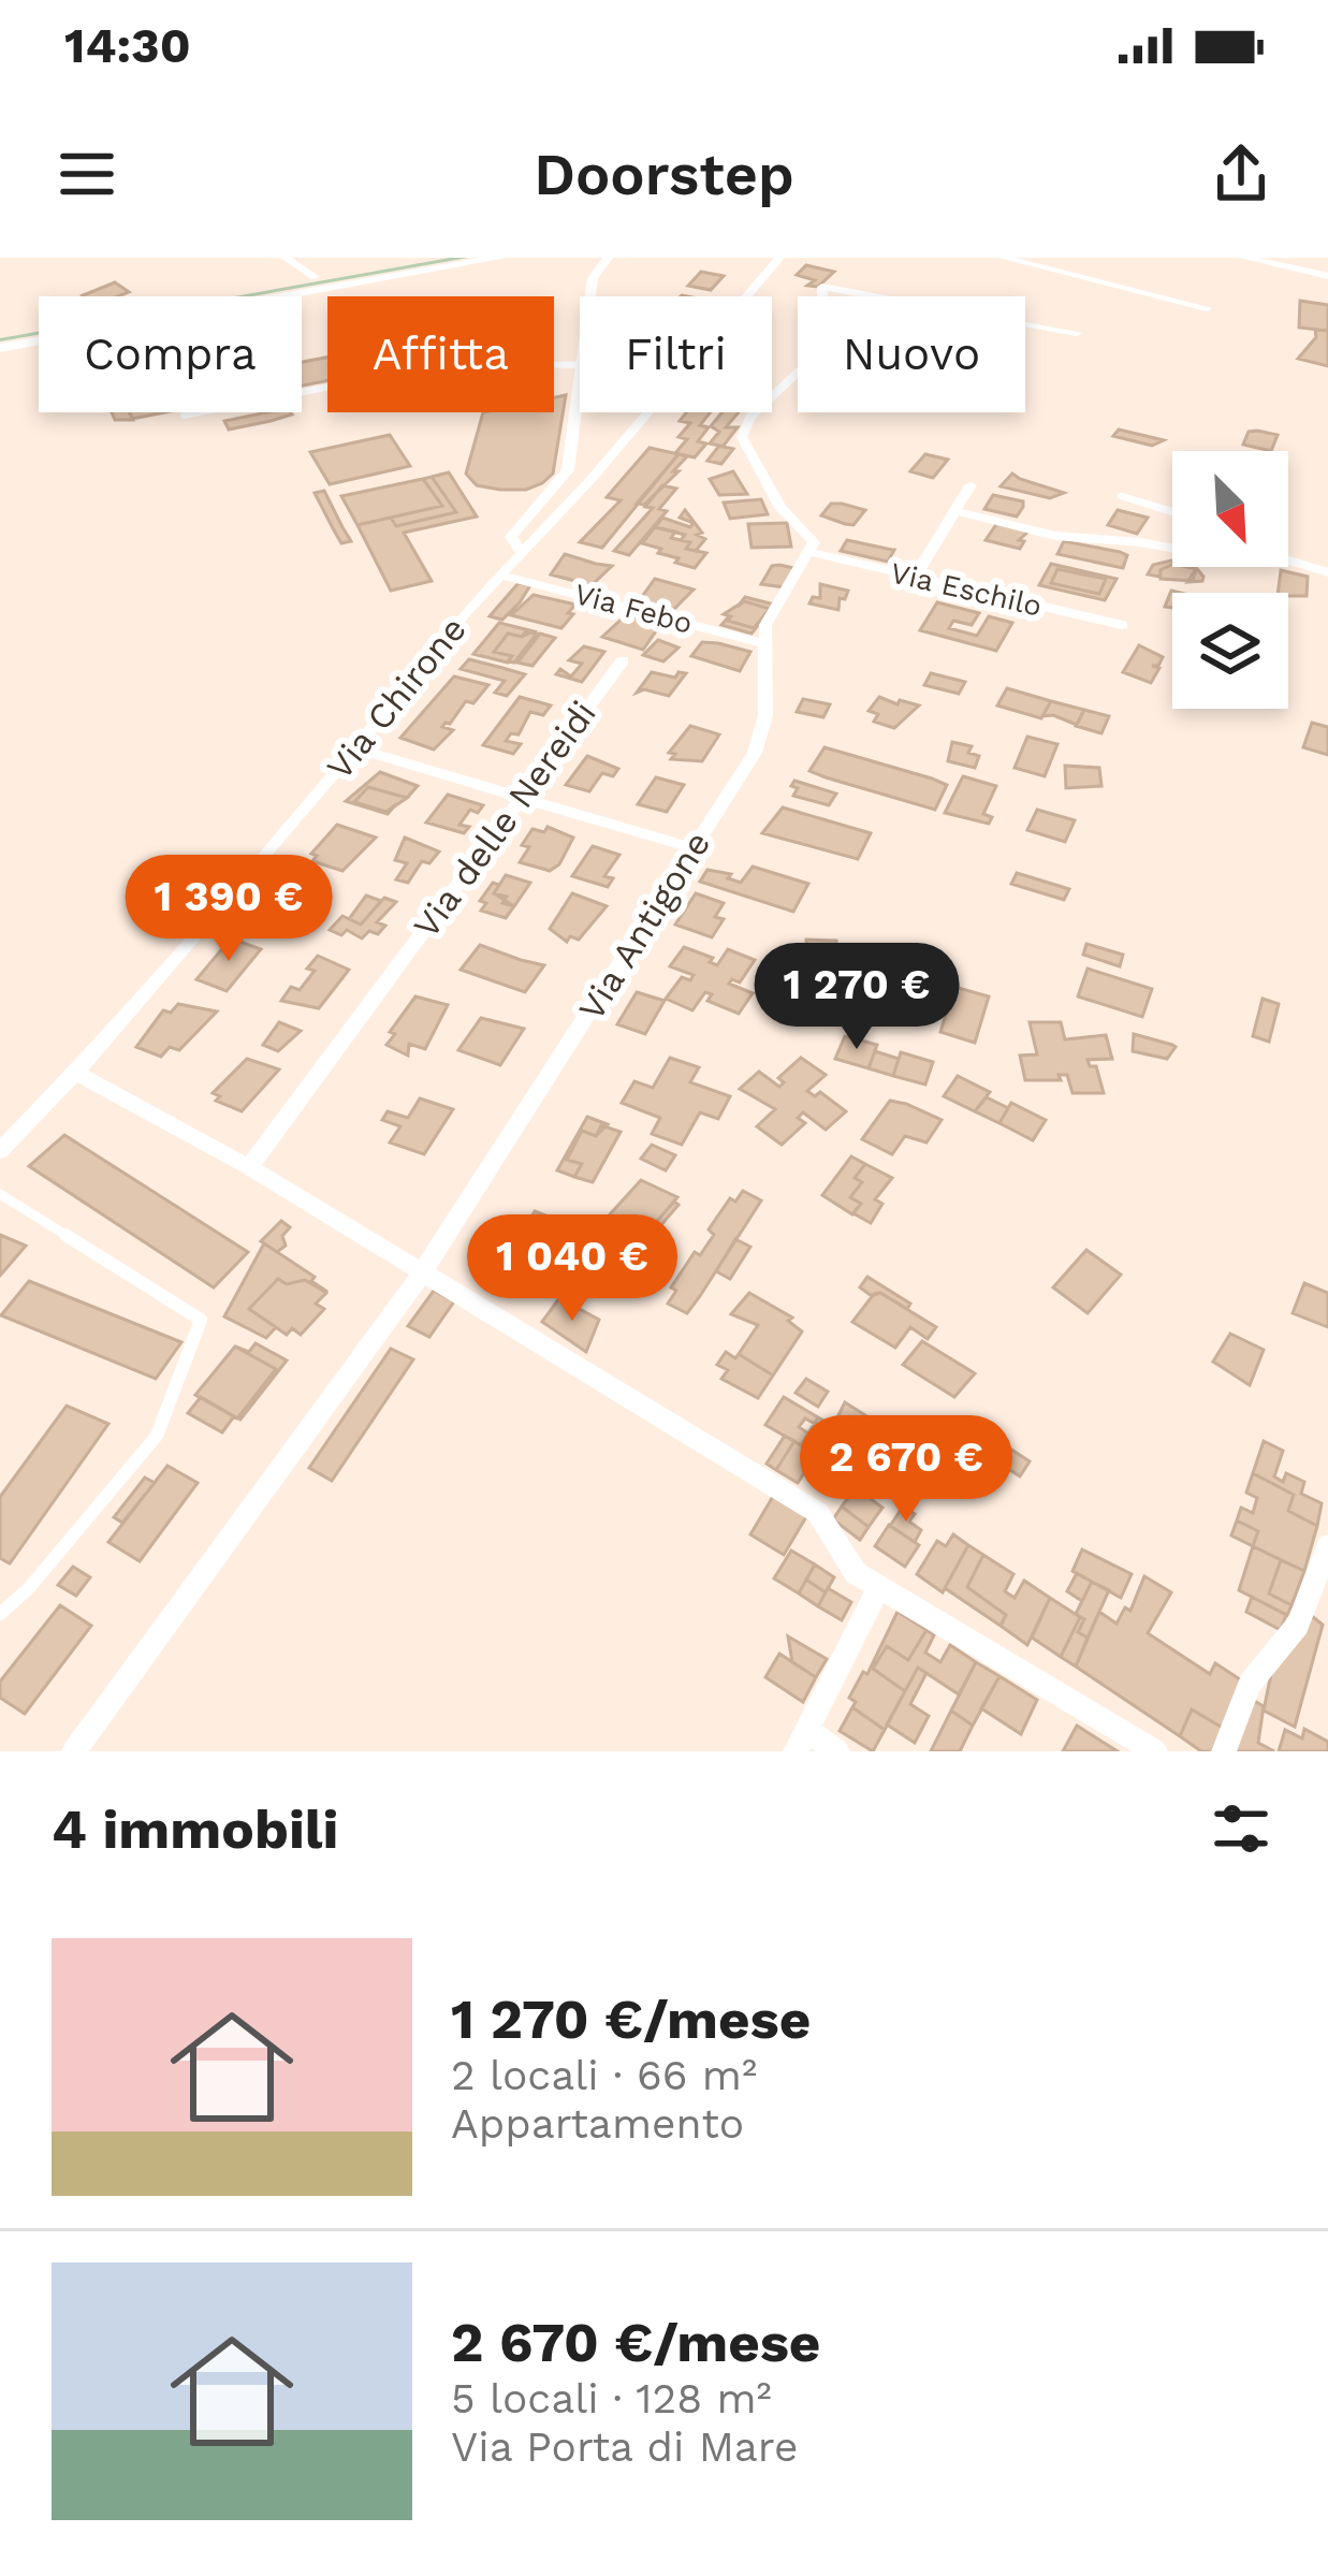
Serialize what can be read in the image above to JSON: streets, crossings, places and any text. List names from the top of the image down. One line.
{"streets":{"street":["Via Eschilo","Via Febo","Via Chirone","Via delle Nereidi","Via Antigone"]},"crossings":[["Via Eschilo","Via Antigone"],["Via Febo","Via Chirone"],["Via Febo","Via Antigone"]],"north":"bottom right","page":{"status":"14:30","header":"Doorstep","chip":["Compra","Affitta","Filtri","Nuovo"],"price":["1 390 €","1 270 €","1 040 €","2 670 €"],"heading":"4 immobili","list":[{"name":"1 270 €/mese","note":"2 locali · 66 m² · Appartamento"},{"name":"2 670 €/mese","note":"5 locali · 128 m² · Via Porta di Mare"}]}}
